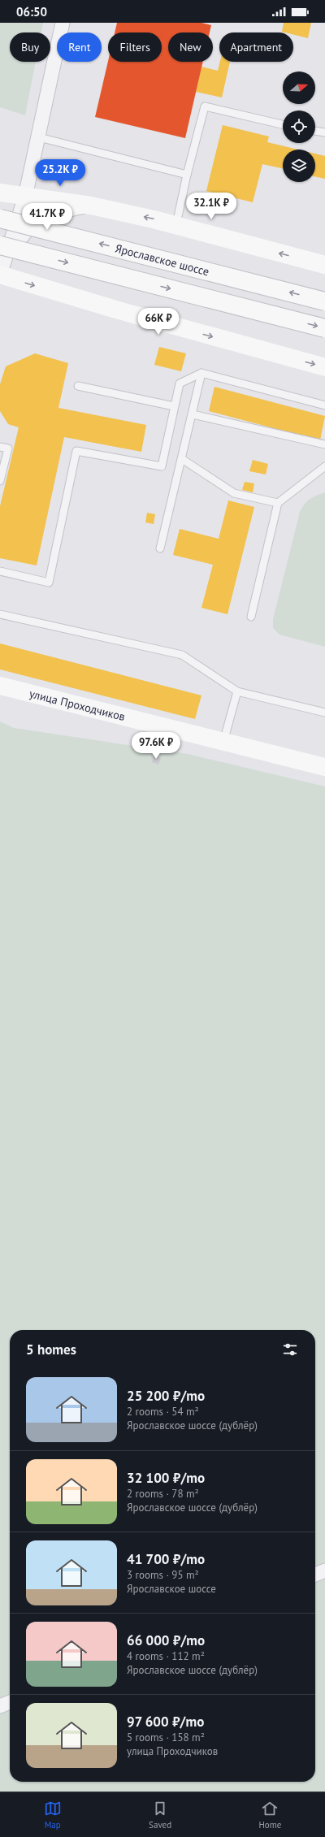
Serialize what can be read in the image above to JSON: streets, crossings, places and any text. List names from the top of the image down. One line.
{"streets":{"street":["Ярославское шоссе","улица Проходчиков"]},"north":"right","page":{"status":"06:50","chip":["Buy","Rent","Filters","New","Apartment"],"price":["25.2K ₽","32.1K ₽","41.7K ₽","66K ₽","97.6K ₽"],"heading":"5 homes","list":[{"name":"25 200 ₽/mo","note":"2 rooms · 54 m² · Ярославское шоссе (дублёр)"},{"name":"32 100 ₽/mo","note":"2 rooms · 78 m² · Ярославское шоссе (дублёр)"},{"name":"41 700 ₽/mo","note":"3 rooms · 95 m² · Ярославское шоссе"},{"name":"66 000 ₽/mo","note":"4 rooms · 112 m² · Ярославское шоссе (дублёр)"},{"name":"97 600 ₽/mo","note":"5 rooms · 158 m² · улица Проходчиков"}],"tabs":["Map","Saved","Home"]}}
